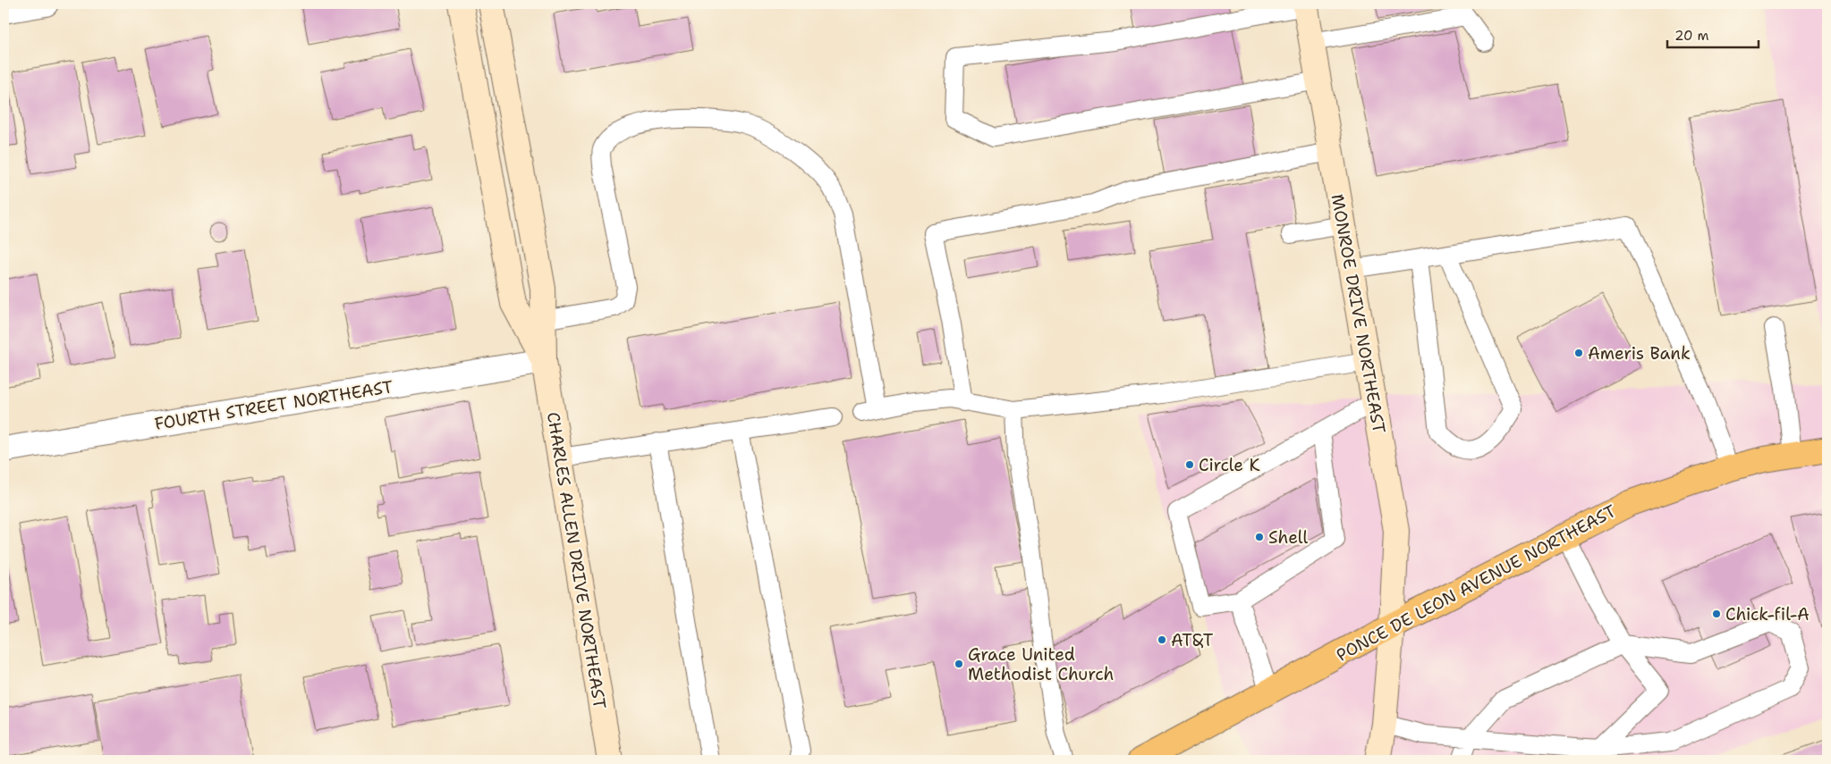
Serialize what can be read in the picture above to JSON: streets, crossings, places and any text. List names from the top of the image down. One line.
{"streets":{"highway":["PONCE DE LEON AVENUE NORTHEAST"],"street":["MONROE DRIVE NORTHEAST","FOURTH STREET NORTHEAST","CHARLES ALLEN DRIVE NORTHEAST"]},"crossings":[["MONROE DRIVE NORTHEAST","PONCE DE LEON AVENUE NORTHEAST"],["FOURTH STREET NORTHEAST","CHARLES ALLEN DRIVE NORTHEAST"]],"places":["Ameris Bank","Circle K","Shell","Chick-fil-A","AT&T","Grace United Methodist Church"],"scale_bar":"20 m"}
